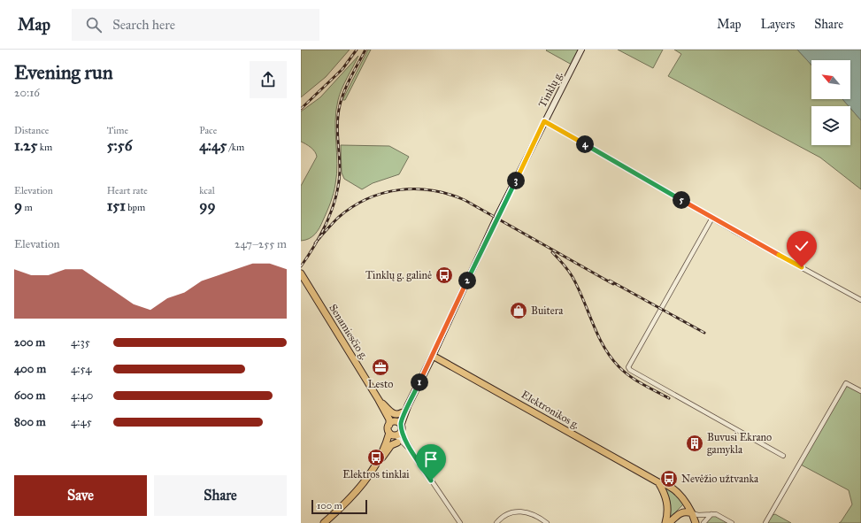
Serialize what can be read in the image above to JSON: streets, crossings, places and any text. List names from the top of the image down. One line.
{"streets":{"main road":["Tinklų g.","Senamiesčio g.","Elektronikos g."]},"crossings":[["Tinklų g.","Senamiesčio g."],["Tinklų g.","Elektronikos g."]],"places":{"bus stop":["Tinklų g. galinė","Elektros tinklai","Nevėžio užtvanka"],"shop":["Buitera"],"office":["Lesto"],"building":["Buvusi Ekrano gamykla"]},"scale_bar":"100 m","north":"top left","page":{"header":"Map","search":"Search here","nav":["Map","Layers","Share"],"heading":["Evening run","20:16"],"stats":[["Distance","1.25 km"],["Time","5:56"],["Pace","4:45 /km"],["Elevation","9 m"],["Heart rate","151 bpm"],["kcal","99"]],"pins":["4","3","5","2","1"],"chart":["Elevation","247–255 m"],"list":[{"name":"200 m","note":"4:35"},{"name":"400 m","note":"4:54"},{"name":"600 m","note":"4:40"},{"name":"800 m","note":"4:45"}],"buttons":["Save","Share"],"scale":"100 m"}}
